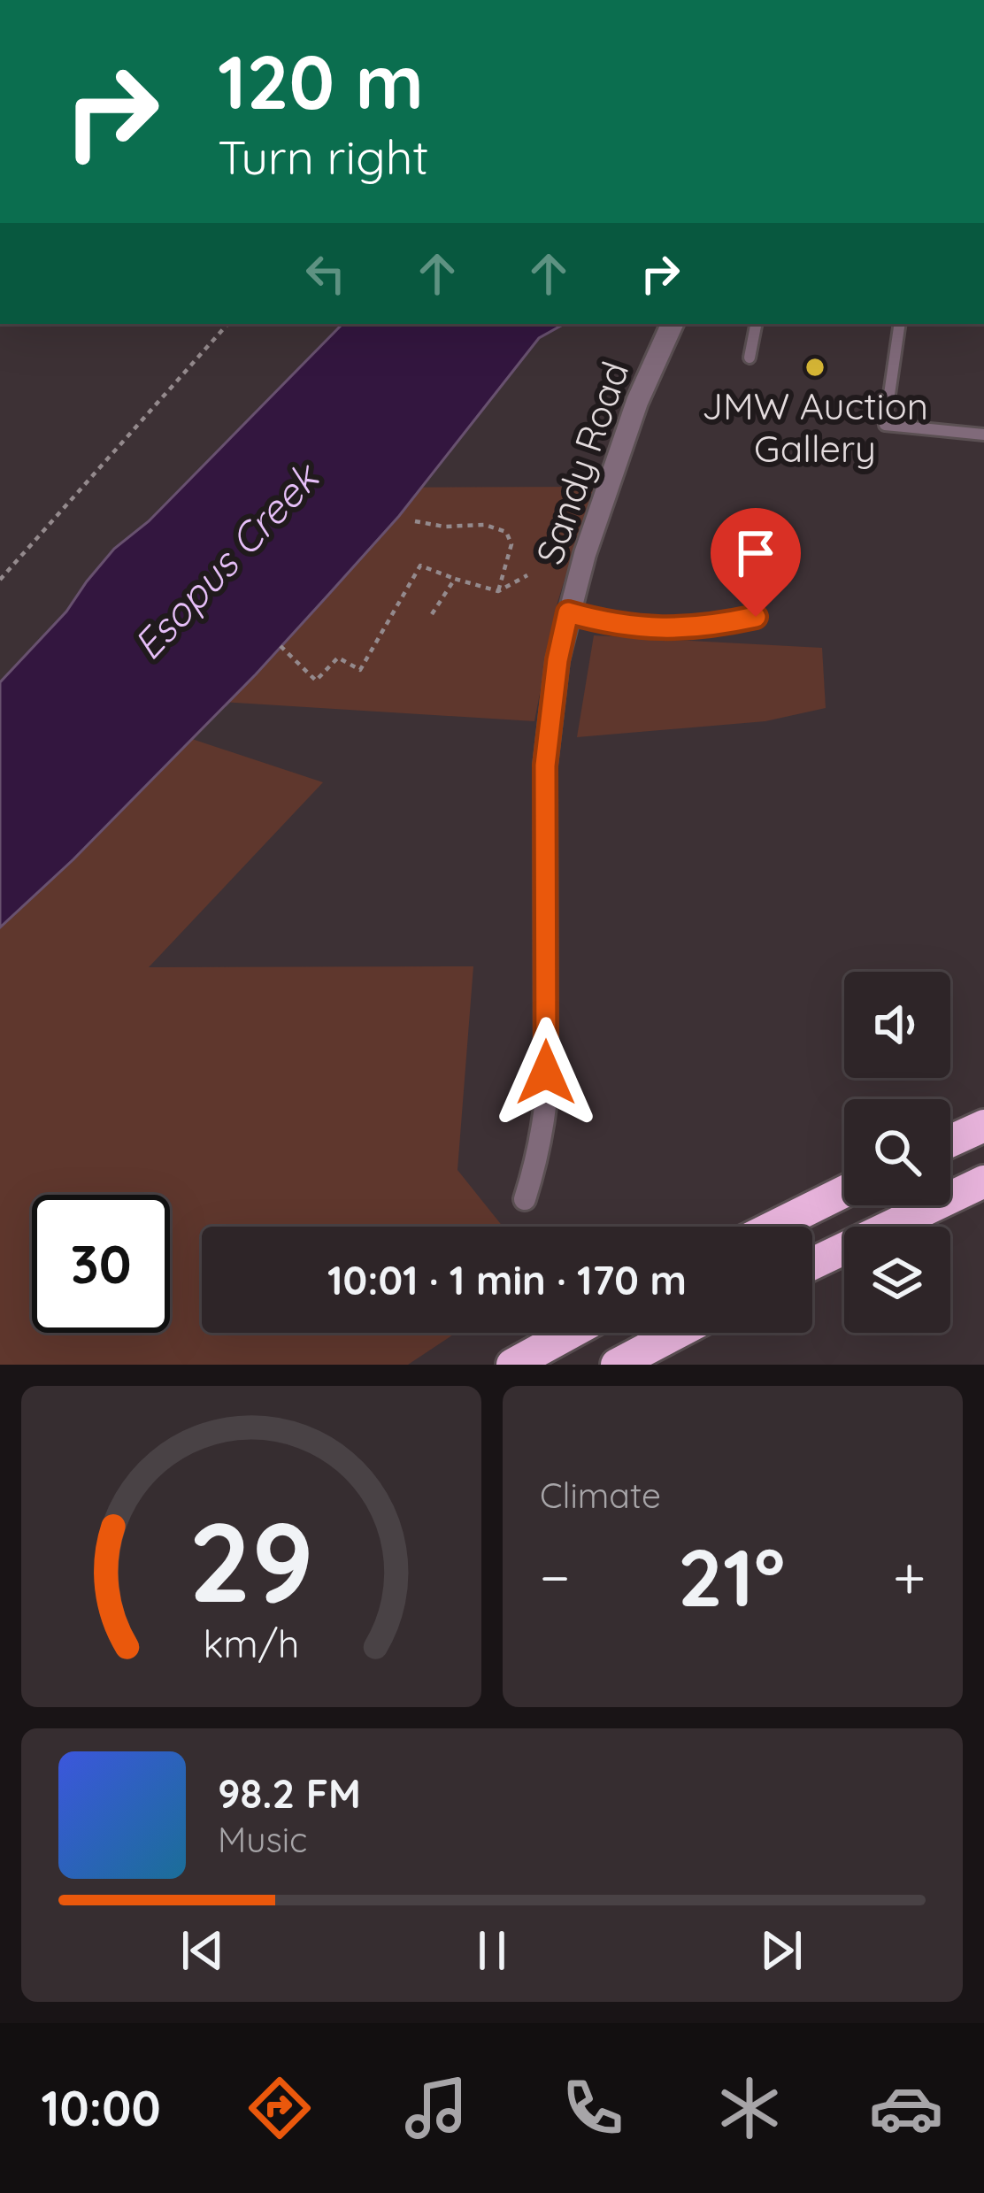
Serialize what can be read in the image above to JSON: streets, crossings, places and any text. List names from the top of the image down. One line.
{"streets":{"street":["Sandy Road"]},"water":["Esopus Creek"],"places":["JMW Auction Gallery"],"page":{"turn":["120 m","Turn right"],"limit":"30","trip":"10:01 · 1 min · 170 m","tile":"Climate","heat":["−","21°","+"],"song":["98.2 FM","Music"],"tabs":"10:00","gauge":["29","km/h"]}}
